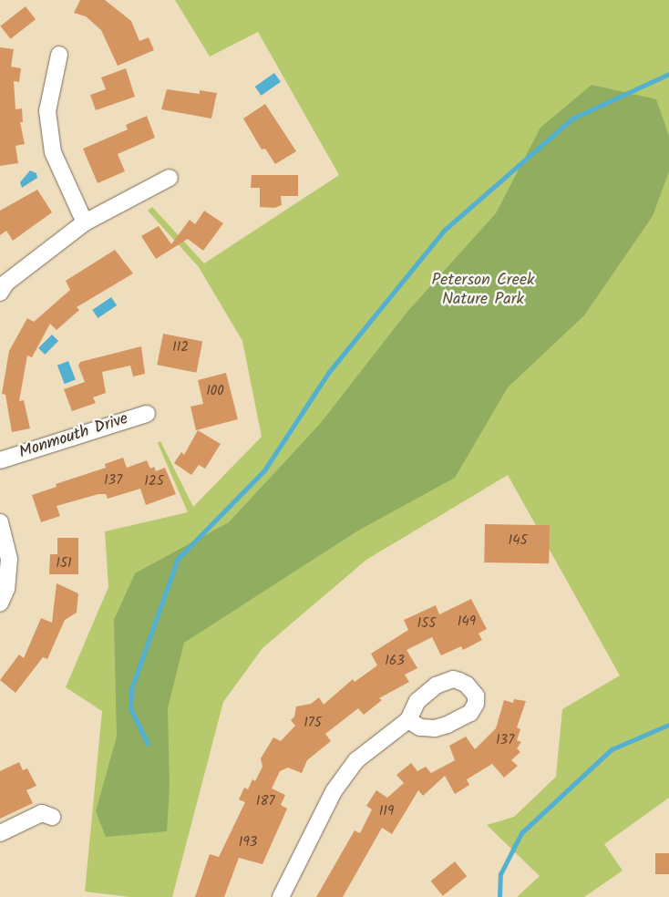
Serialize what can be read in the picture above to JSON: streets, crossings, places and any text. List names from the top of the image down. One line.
{"streets":{"street":["Monmouth Drive"]},"parks":["Peterson Creek Nature Park"],"house_numbers":["112","100","137","125","145","151","149","155","163","175","137","187","119","193"]}
